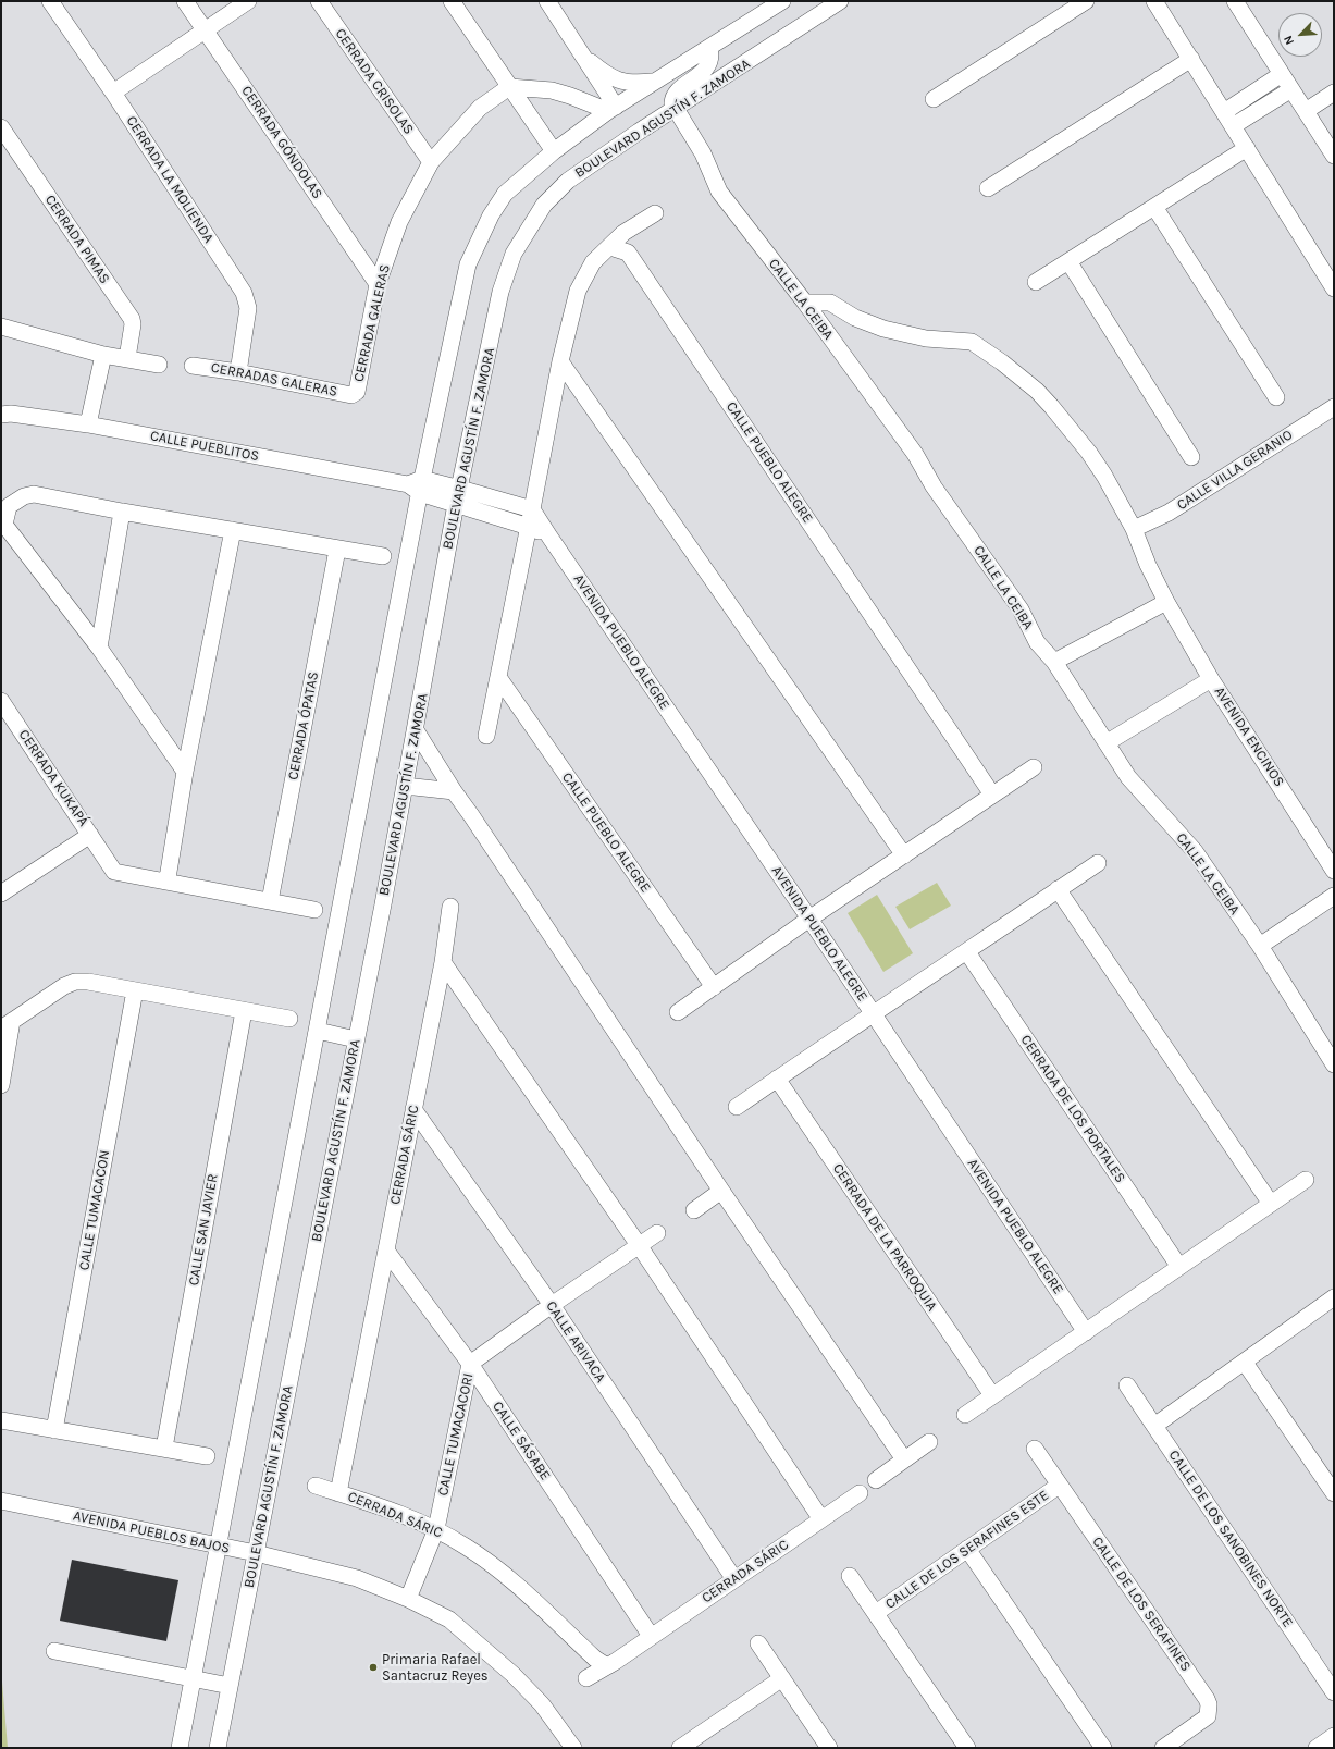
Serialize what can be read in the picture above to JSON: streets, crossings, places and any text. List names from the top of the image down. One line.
{"streets":{"street":["CERRADA CRISOLAS","BOULEVARD AGUSTÍN F. ZAMORA","CERRADA GÓNDOLAS","CERRADA LA MOLIENDA","CERRADA PIMAS","CALLE LA CEIBA","CERRADA GALERAS","CERRADAS GALERAS","CALLE PUEBLITOS","CALLE PUEBLO ALEGRE","CALLE VILLA GERANIO","AVENIDA PUEBLO ALEGRE","CERRADA ÓPATAS","AVENIDA ENCINOS","CERRADA KUKAPÁ","CERRADA DE LOS PORTALES","CERRADA SÁRIC","CALLE TUMACACON","CALLE SAN JAVIER","CERRADA DE LA PARROQUIA","CALLE ARIVACA","CALLE TUMACACORI","CALLE SÁSABE","AVENIDA PUEBLOS BAJOS","CALLE DE LOS SANOBINES NORTE","CALLE DE LOS SERAFINES ESTE","CALLE DE LOS SERAFINES"]},"crossings":[["CERRADA CRISOLAS","CERRADA GALERAS"],["BOULEVARD AGUSTÍN F. ZAMORA","CALLE LA CEIBA"],["BOULEVARD AGUSTÍN F. ZAMORA","AVENIDA PUEBLOS BAJOS"],["CERRADA GÓNDOLAS","CERRADA GALERAS"],["CERRADA LA MOLIENDA","CERRADAS GALERAS"],["CALLE LA CEIBA","AVENIDA ENCINOS"],["CERRADA GALERAS","CERRADAS GALERAS"],["CALLE VILLA GERANIO","AVENIDA ENCINOS"],["CERRADA SÁRIC","CALLE ARIVACA"],["CERRADA SÁRIC","CALLE TUMACACORI"],["CERRADA SÁRIC","CALLE SÁSABE"],["CALLE ARIVACA","CALLE TUMACACORI"],["CALLE TUMACACORI","CALLE SÁSABE"],["CALLE TUMACACORI","AVENIDA PUEBLOS BAJOS"],["CALLE DE LOS SERAFINES ESTE","CALLE DE LOS SERAFINES"]],"places":["Primaria Rafael Santacruz Reyes"],"north":"bottom left"}
